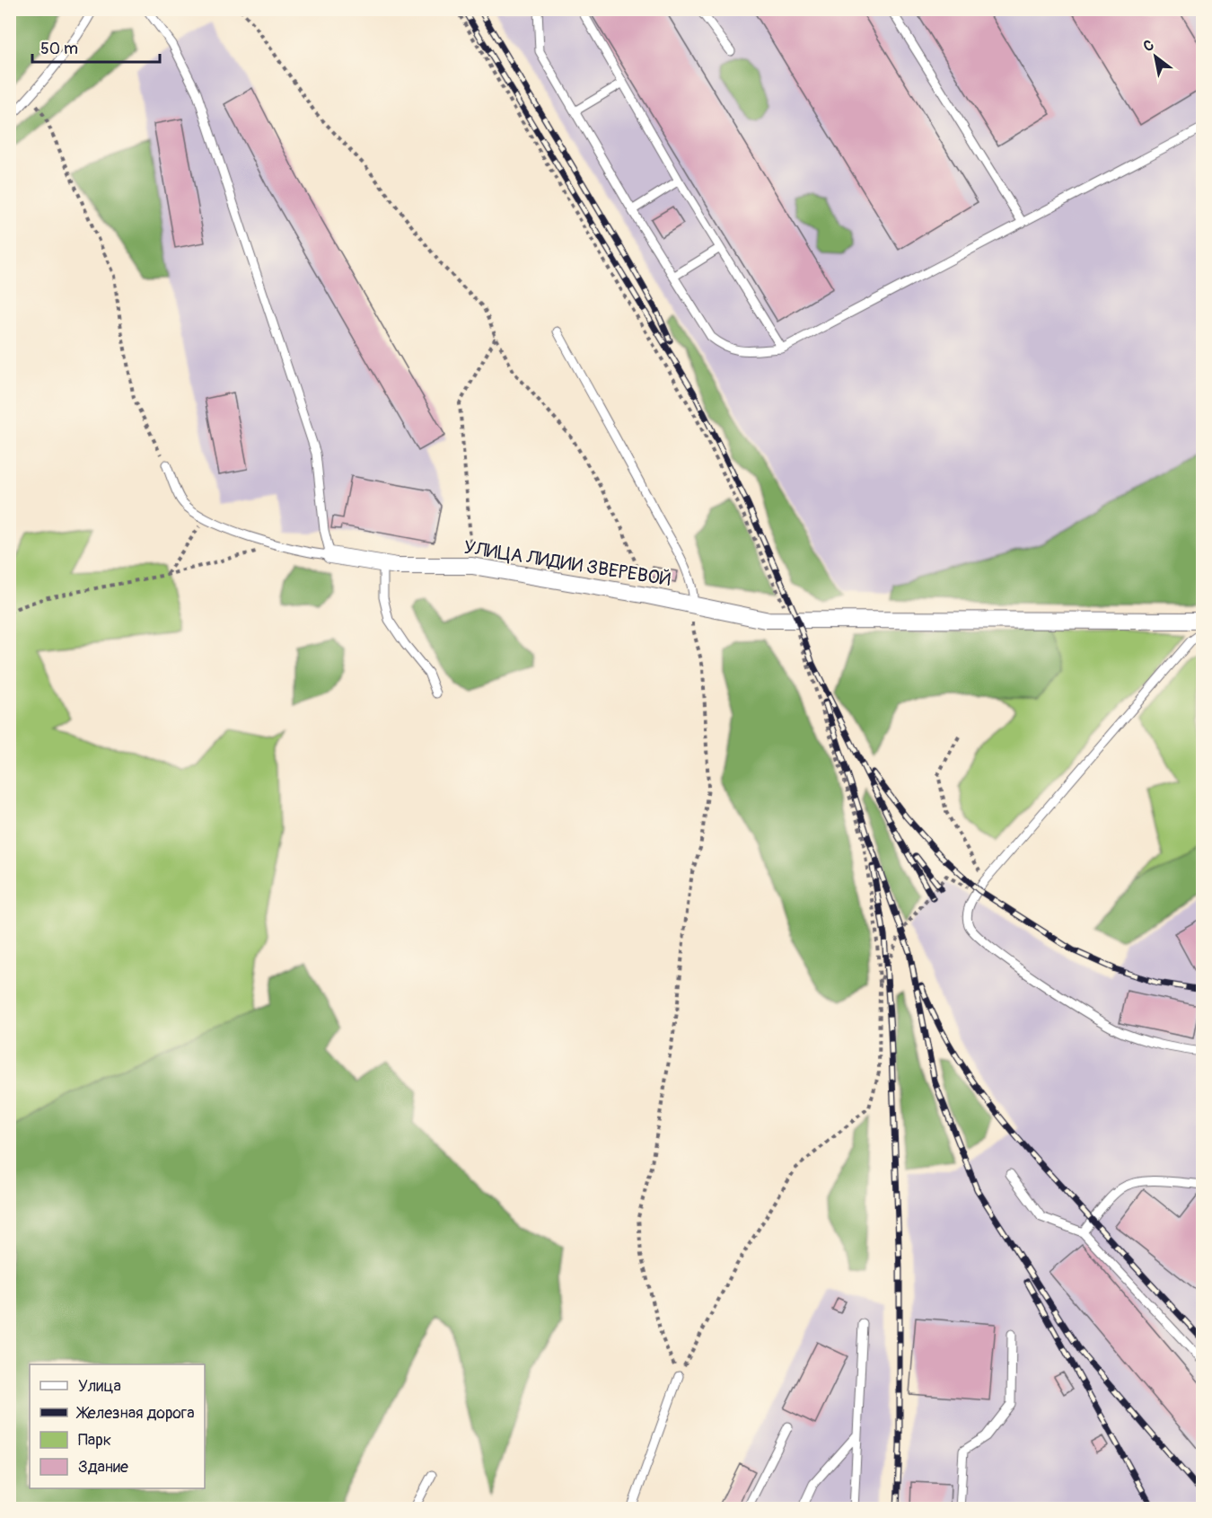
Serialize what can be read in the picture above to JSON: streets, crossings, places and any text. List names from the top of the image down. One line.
{"streets":{"street":["УЛИЦА ЛИДИИ ЗВЕРЕВОЙ"]},"legend":["Улица","Железная дорога","Парк","Здание"],"scale_bar":"50 m","north":"top left"}
